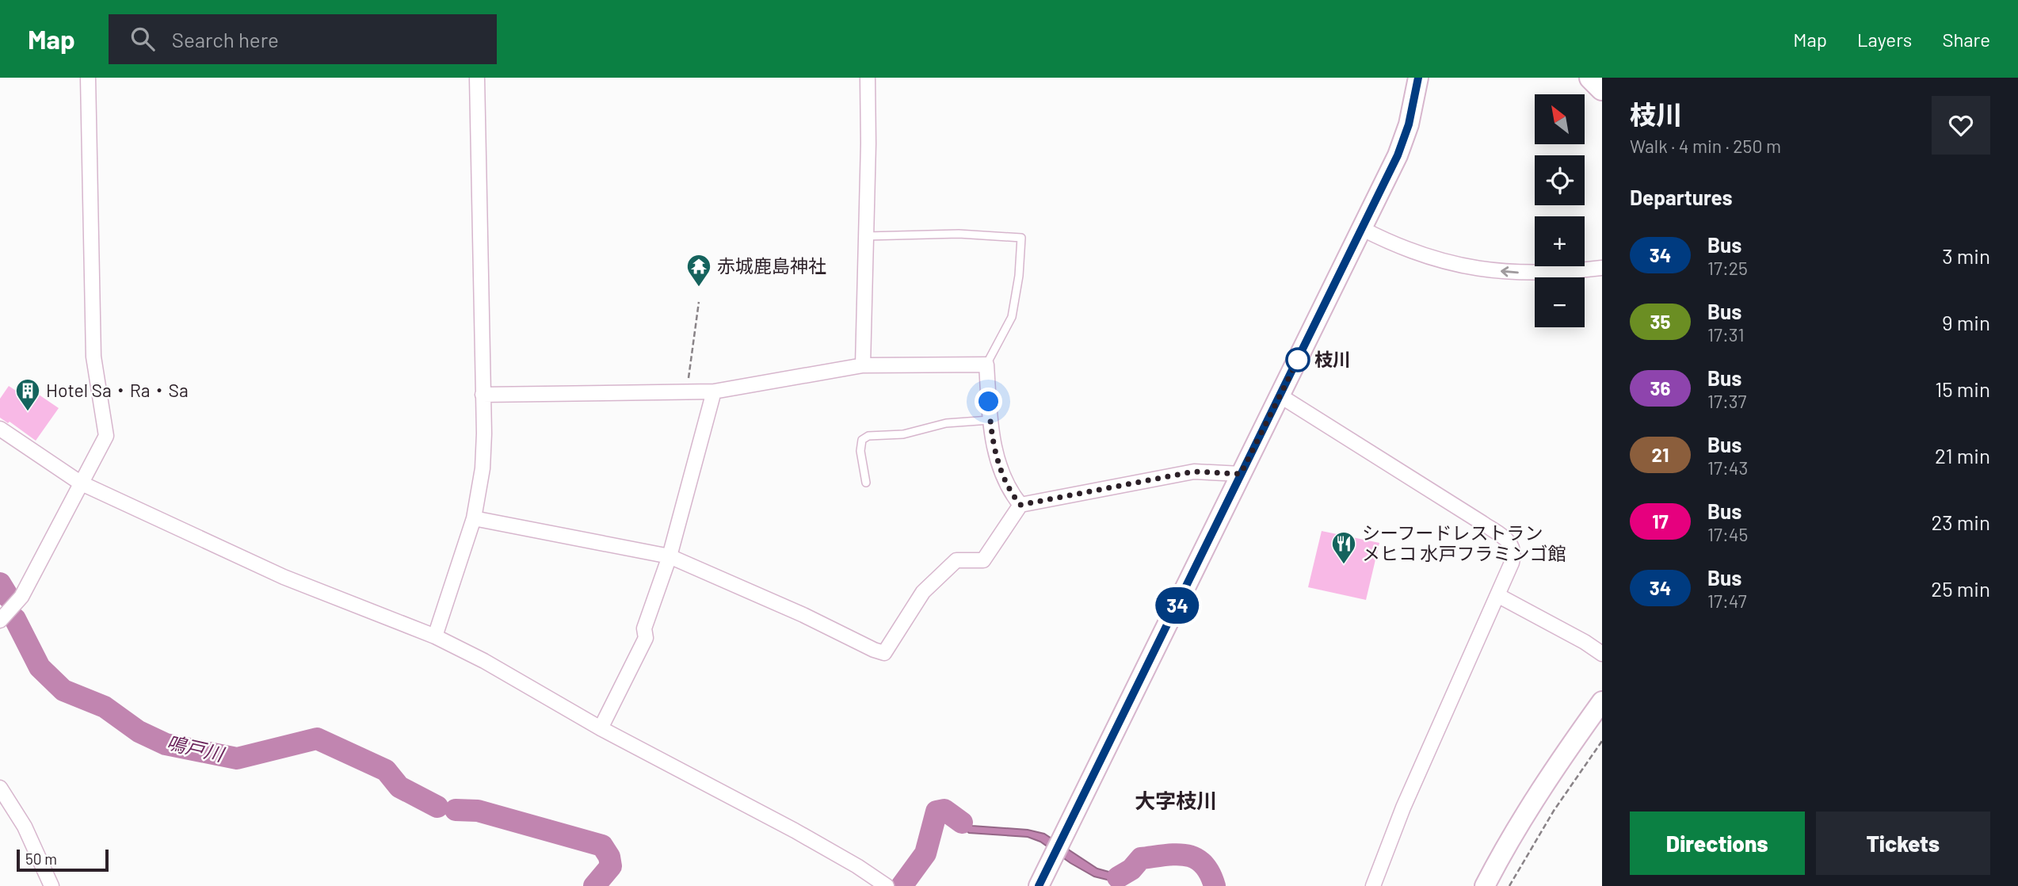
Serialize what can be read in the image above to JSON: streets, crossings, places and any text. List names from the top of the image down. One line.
{"districts":["大字枝川"],"water":["鳴戸川"],"places":{"temple":["赤城鹿島神社"],"other":["枝川"],"building":["Hotel Sa・Ra・Sa"],"restaurant":["シーフードレストラン メヒコ 水戸フラミンゴ館"]},"lines":["bus line 34"],"scale_bar":"50 m","north":"top left","page":{"header":"Map","search":"Search here","nav":["Map","Layers","Share"],"on_map":"34","heading":[["枝川","Walk · 4 min · 250 m"],"Departures"],"map_buttons":["+","−"],"list":[{"mark":"34","name":"Bus","note":"17:25","value":"3 min"},{"mark":"35","name":"Bus","note":"17:31","value":"9 min"},{"mark":"36","name":"Bus","note":"17:37","value":"15 min"},{"mark":"21","name":"Bus","note":"17:43","value":"21 min"},{"mark":"17","name":"Bus","note":"17:45","value":"23 min"},{"mark":"34","name":"Bus","note":"17:47","value":"25 min"}],"buttons":["Directions","Tickets"],"scale":"50 m"}}
